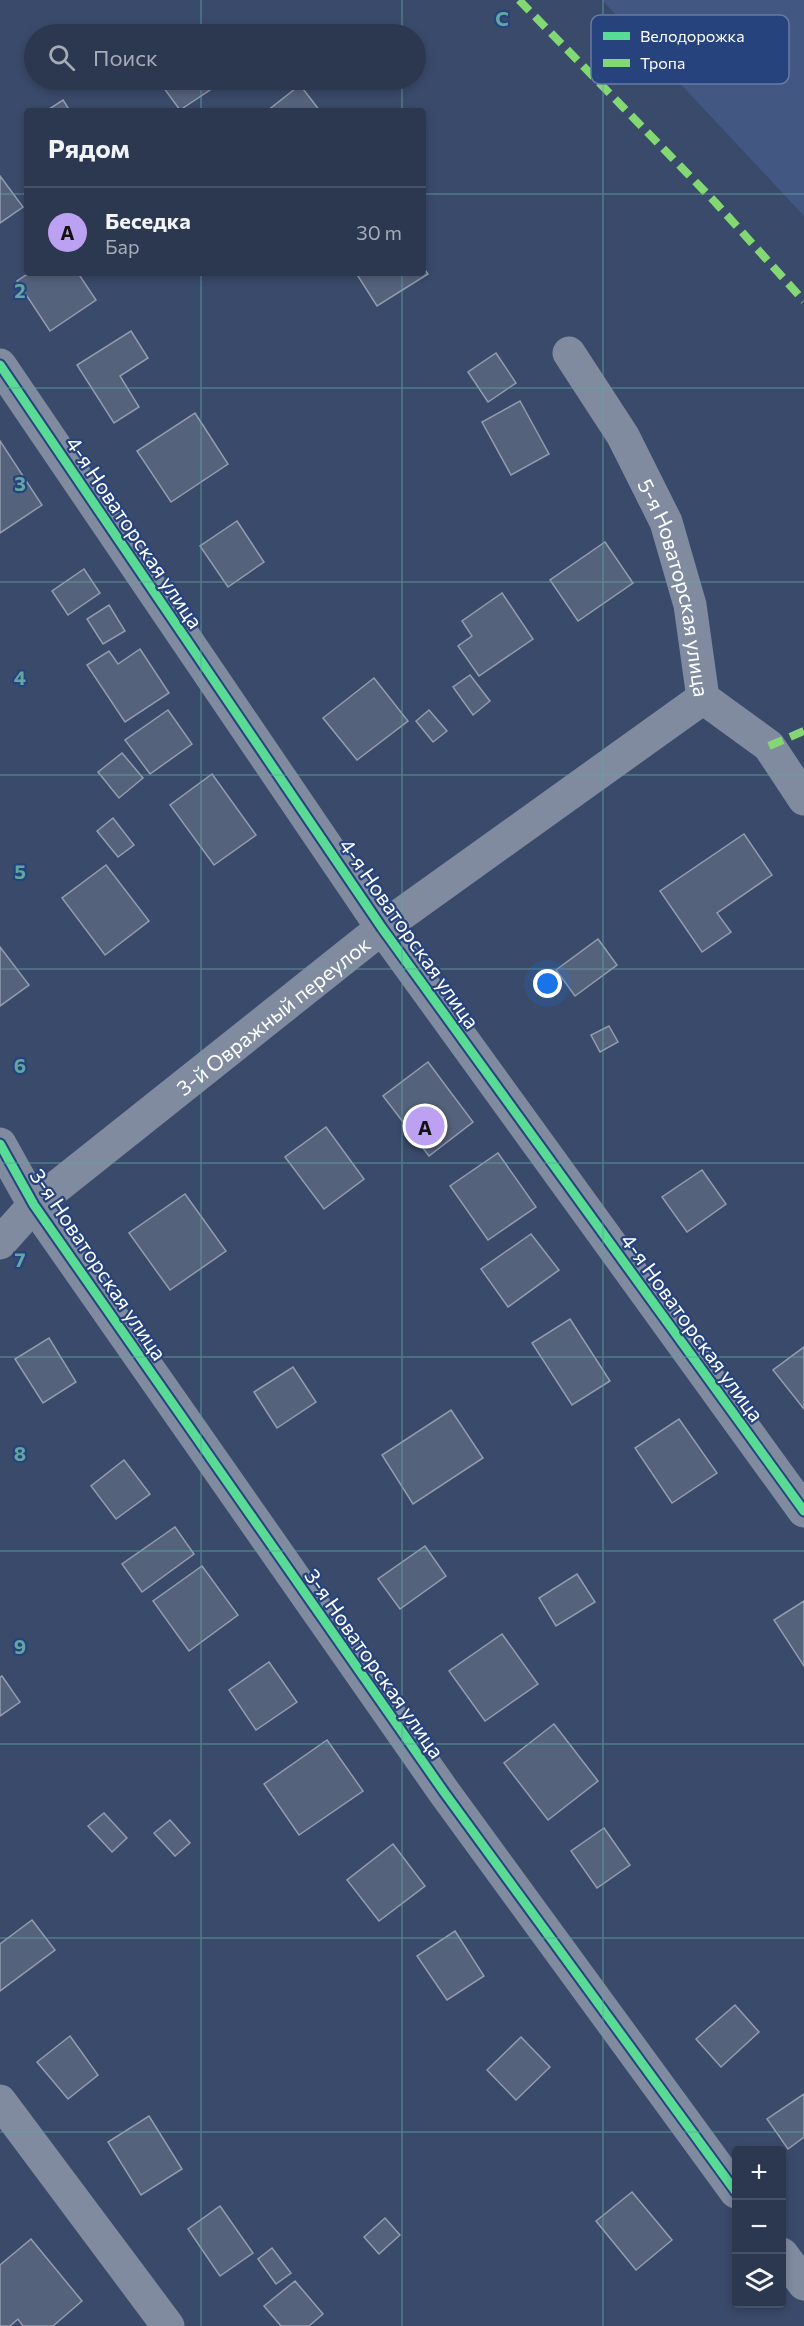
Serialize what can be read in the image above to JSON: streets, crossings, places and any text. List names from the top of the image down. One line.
{"streets":{"street":["4-я Новаторская улица","5-я Новаторская улица","3-й Овражный переулок","3-я Новаторская улица"]},"crossings":[["4-я Новаторская улица","3-й Овражный переулок"],["5-я Новаторская улица","3-й Овражный переулок"],["3-й Овражный переулок","3-я Новаторская улица"]],"legend":["Велодорожка","Тропа"],"page":{"search":"Поиск","heading":"Рядом","list":[{"mark":"A","name":"Беседка","note":"Бар","value":"30 m"}],"pins":"A","map_buttons":["+","−"]},"grid":{"columns":["C"],"rows":["2","3","4","5","6","7","8","9"]}}
